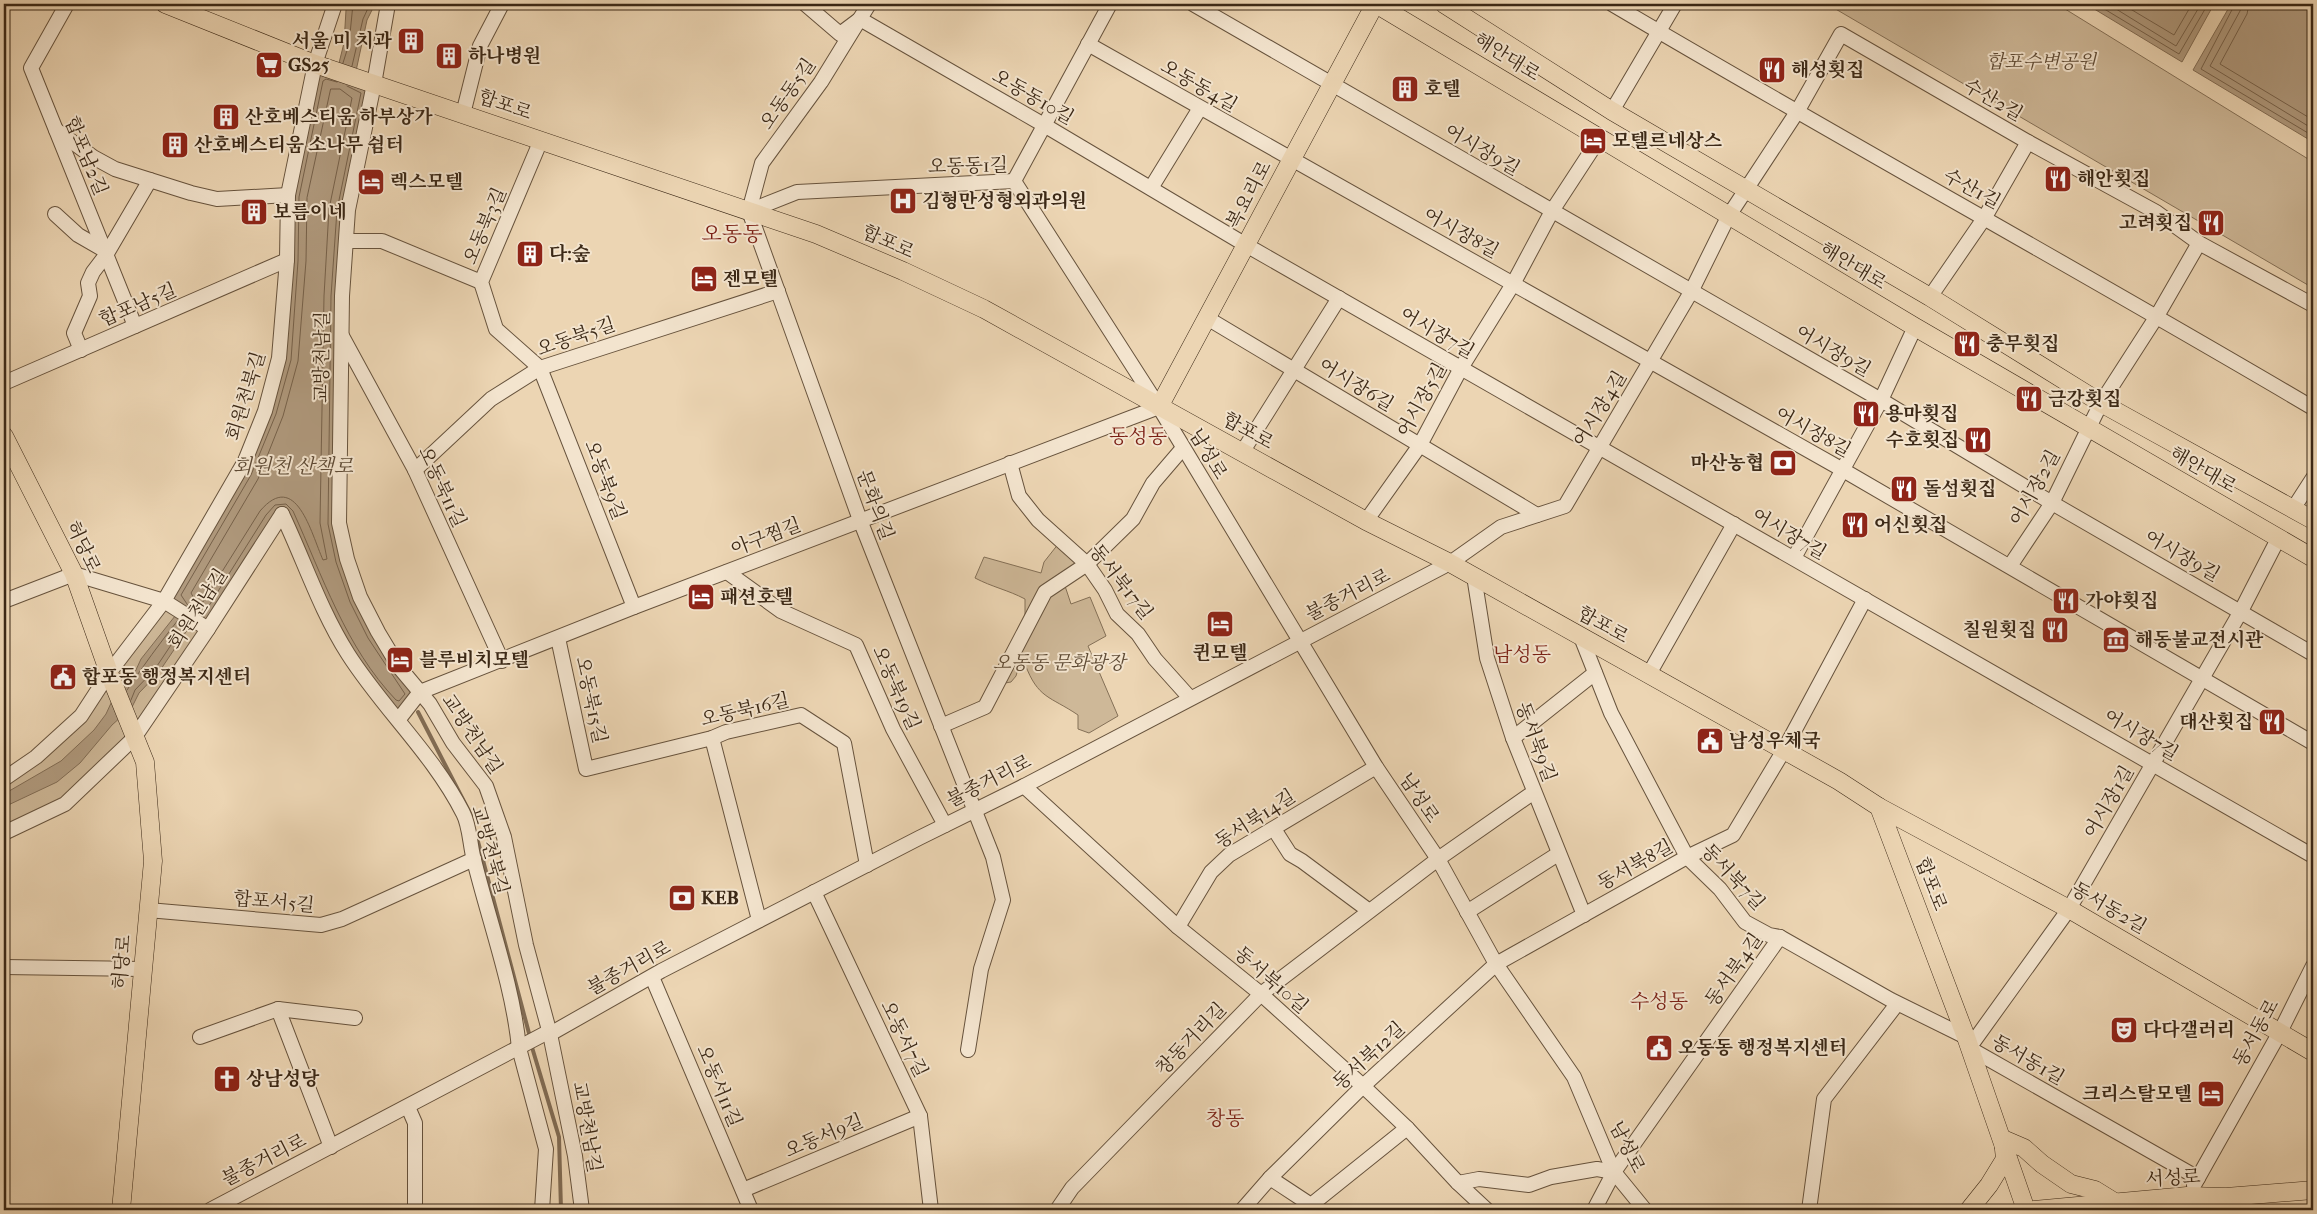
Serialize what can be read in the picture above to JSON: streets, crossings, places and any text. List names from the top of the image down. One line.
{"streets":{"main road":["해안대로","합포로","복요리로","허당로","동서동2길","서성로"],"street":["오동동4길","오동동5길","오동동10길","수산2길","어시장9길","합포남2길","오동동1길","수산1길","오동북3길","어시장8길","합포남5길","어시장7길","오동북5길","교방천남길","어시장6길","회원천북길","어시장5길","어시장4길","남성로","오동북9길","오동북11길","어시장2길","문화의길","아구찜길","동서북17길","불종거리로","회원천남길","오동북19길","오동북15길","오동북16길","동서북9길","어시장1길","동서북14길","교방천북길","동서북8길","동서북7길","합포서5길","동서북4길","동서북10길","동서동로","오동서7길","창동거리길","동서북12길","동서동1길","오동서11길","오동서9길"]},"crossings":[["해안대로","수산2길"],["해안대로","복요리로"],["해안대로","어시장5길"],["해안대로","어시장4길"],["해안대로","어시장2길"],["해안대로","어시장1길"],["오동동4길","복요리로"],["오동동4길","어시장8길"],["오동동5길","오동동10길"],["오동동5길","합포로"],["오동동5길","오동동1길"],["오동동5길","문화의길"],["오동동10길","복요리로"],["오동동10길","어시장7길"],["수산2길","수산1길"],["수산2길","어시장4길"],["수산2길","어시장2길"],["합포로","오동동1길"],["합포로","복요리로"],["합포로","오동북3길"],["합포로","교방천남길"],["합포로","회원천북길"],["합포로","어시장5길"],["합포로","어시장4길"],["합포로","남성로"],["합포로","문화의길"],["합포로","아구찜길"],["합포로","불종거리로"],["합포로","동서북9길"],["합포로","어시장1길"],["합포로","동서북8길"],["합포로","동서북7길"],["합포로","동서동2길"],["합포로","동서동1길"],["어시장9길","복요리로"],["어시장9길","어시장5길"],["어시장9길","어시장4길"],["어시장9길","어시장2길"],["어시장9길","어시장1길"],["합포남2길","합포남5길"],["오동동1길","복요리로"],["오동동1길","남성로"],["오동동1길","문화의길"],["오동동1길","아구찜길"],["수산1길","어시장2길"],["복요리로","어시장8길"],["복요리로","어시장7길"],["복요리로","어시장6길"],["복요리로","남성로"],["복요리로","아구찜길"],["오동북3길","오동북5길"],["오동북3길","오동북9길"],["어시장8길","어시장5길"],["어시장8길","어시장4길"],["어시장8길","어시장2길"],["어시장8길","어시장1길"],["합포남5길","회원천북길"],["어시장7길","어시장5길"],["어시장7길","어시장4길"],["어시장7길","어시장1길"],["어시장7길","동서북8길"],["오동북5길","오동북9길"],["오동북5길","오동북11길"],["오동북5길","문화의길"],["교방천남길","오동북11길"],["교방천남길","아구찜길"],["교방천남길","불종거리로"],["어시장6길","어시장5길"],["어시장6길","어시장4길"],["회원천북길","허당로"],["어시장4길","불종거리로"],["남성로","아구찜길"],["남성로","불종거리로"],["남성로","동서북14길"],["남성로","동서북8길"],["남성로","동서북4길"],["남성로","창동거리길"],["남성로","동서북12길"],["오동북9길","아구찜길"],["오동북11길","아구찜길"],["문화의길","아구찜길"],["문화의길","불종거리로"],["아구찜길","동서북17길"],["아구찜길","오동북19길"],["아구찜길","오동북15길"],["허당로","회원천남길"],["허당로","합포서5길"],["동서북17길","불종거리로"],["불종거리로","오동북19길"],["불종거리로","오동북16길"],["불종거리로","교방천북길"],["불종거리로","동서북10길"],["불종거리로","오동서7길"],["불종거리로","오동서11길"],["회원천남길","교방천북길"],["오동북15길","오동북16길"],["동서북9길","동서북8길"],["동서북9길","창동거리길"],["어시장1길","동서북7길"],["어시장1길","동서동2길"],["어시장1길","동서동1길"],["동서북14길","동서북10길"],["교방천북길","합포서5길"],["동서북8길","동서북7길"],["동서북8길","동서북12길"],["동서북7길","동서북4길"],["동서북7길","동서동1길"],["동서동2길","동서동로"],["동서북10길","창동거리길"],["동서북10길","동서북12길"],["동서동로","동서동1길"],["동서동로","서성로"],["오동서7길","오동서9길"],["오동서11길","오동서9길"]],"districts":["오동동","동성동","남성동","수성동","창동"],"water":["회원천 산책로"],"parks":["합포수변공원","오동동 문화광장"],"places":{"building":["서울 미 치과","하나병원","호텔","산호베스티움 하부상가","산호베스티움 소나무 쉼터","보름이네","다:숲"],"supermarket":["GS25"],"restaurant":["해성횟집","해안횟집","고려횟집","충무횟집","금강횟집","용마횟집","수호횟집","돌섬횟집","어신횟집","가야횟집","칠원횟집","대산횟집"],"hotel":["모텔르네상스","렉스모텔","젠모텔","패션호텔","퀸모텔","블루비치모텔","크리스탈모텔"],"hospital":["김형만성형외과의원"],"bank":["마산농협","KEB"],"museum":["해동불교전시관"],"public building":["합포동 행정복지센터","남성우체국","오동동 행정복지센터"],"theatre":["다다갤러리"],"church":["상남성당"]}}
